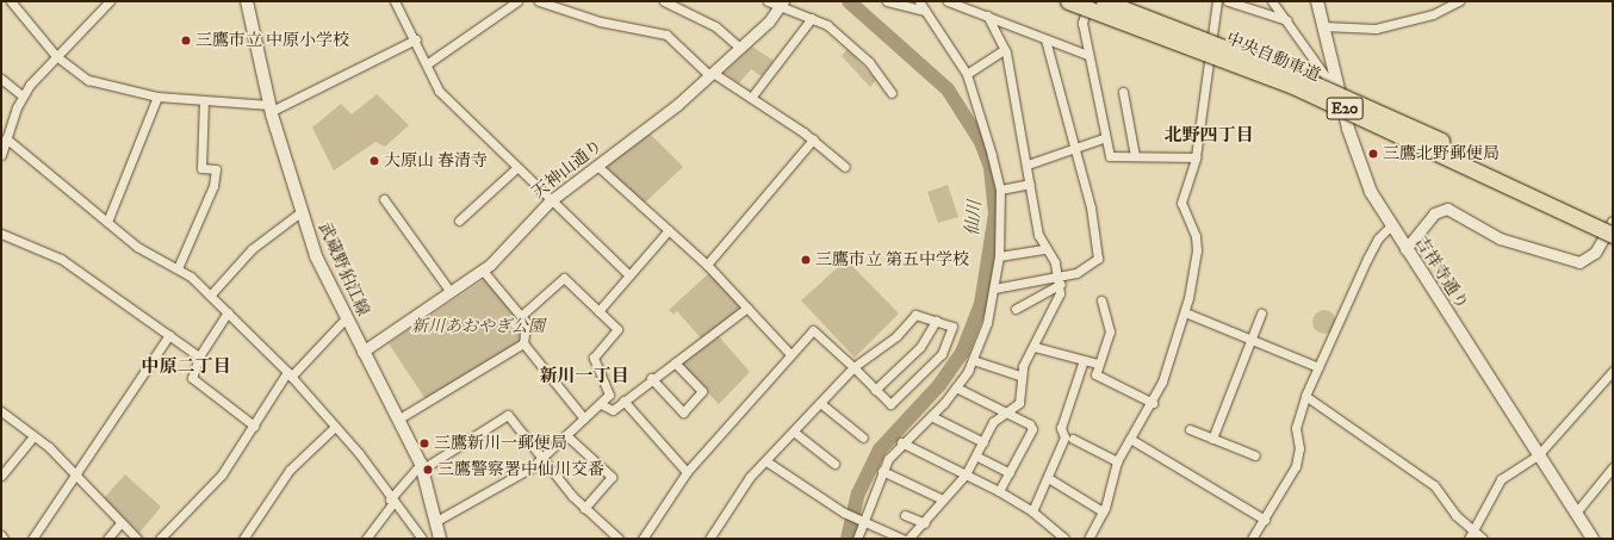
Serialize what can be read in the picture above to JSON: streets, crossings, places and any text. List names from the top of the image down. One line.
{"streets":{"highway":["中央自動車道","E20"],"main road":["武蔵野狛江線","吉祥寺通り"],"street":["天神山通り"]},"crossings":[["天神山通り","武蔵野狛江線"]],"districts":["北野四丁目","中原二丁目","新川一丁目"],"water":["仙川"],"parks":["新川あおやぎ公園"],"places":["三鷹市立 中原小学校","三鷹北野郵便局","大原山 春清寺","三鷹市立 第五中学校","三鷹新川一郵便局","三鷹警察署中仙川交番"]}
